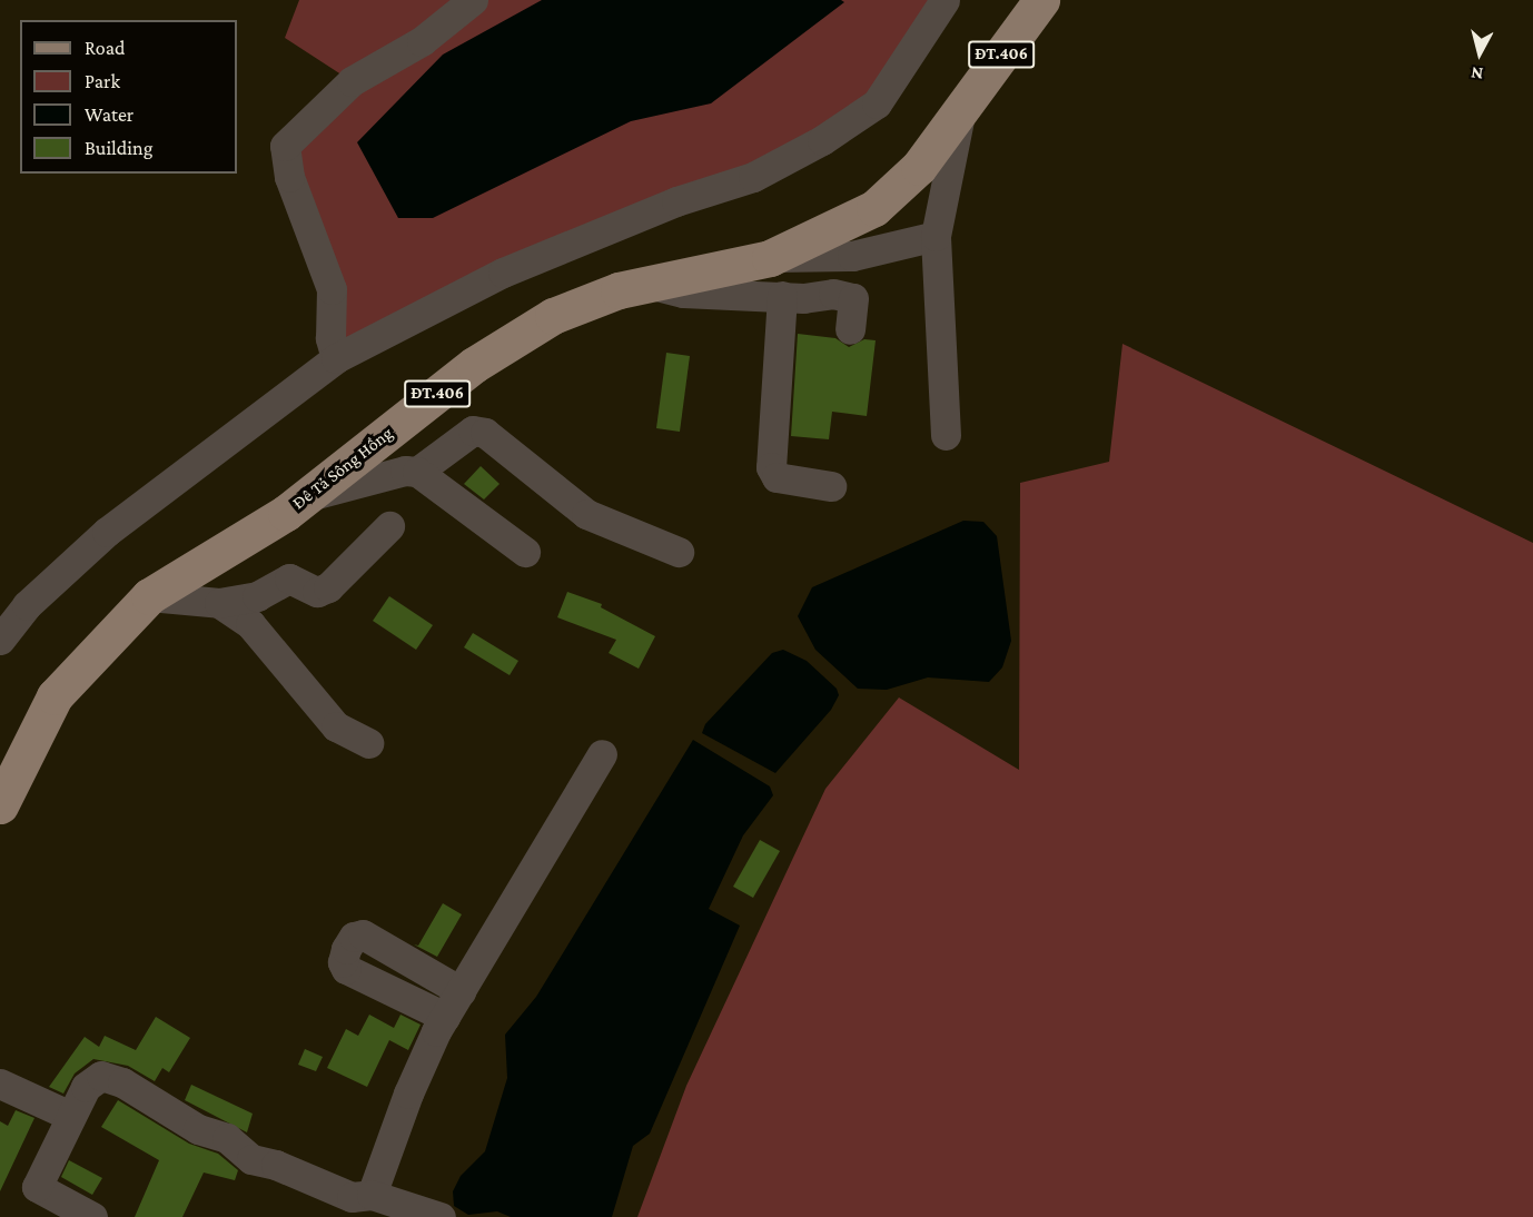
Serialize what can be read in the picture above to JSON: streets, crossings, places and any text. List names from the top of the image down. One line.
{"streets":{"main road":["ĐT.406","Đê Tả Sông Hồng"]},"crossings":[["ĐT.406","Đê Tả Sông Hồng"]],"legend":["Road","Park","Water","Building"],"north":"bottom"}
